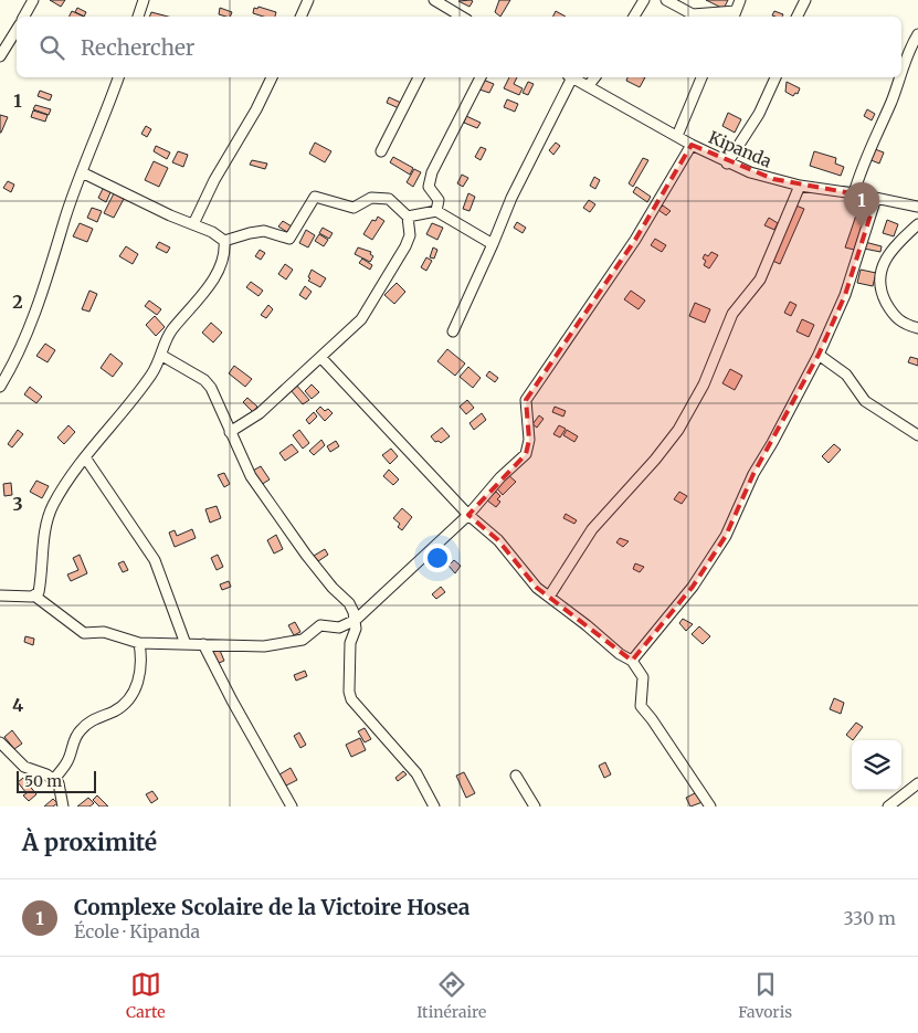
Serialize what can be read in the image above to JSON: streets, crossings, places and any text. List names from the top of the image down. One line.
{"streets":{"street":["Kipanda"]},"scale_bar":"50 m","page":{"search":"Rechercher","pins":"1","scale":"50 m","heading":"À proximité","list":[{"mark":"1","name":"Complexe Scolaire de la Victoire Hosea","note":"École · Kipanda","value":"330 m"}],"nav":["Carte","Itinéraire","Favoris"]},"grid":{"rows":["1","2","3","4"]}}
